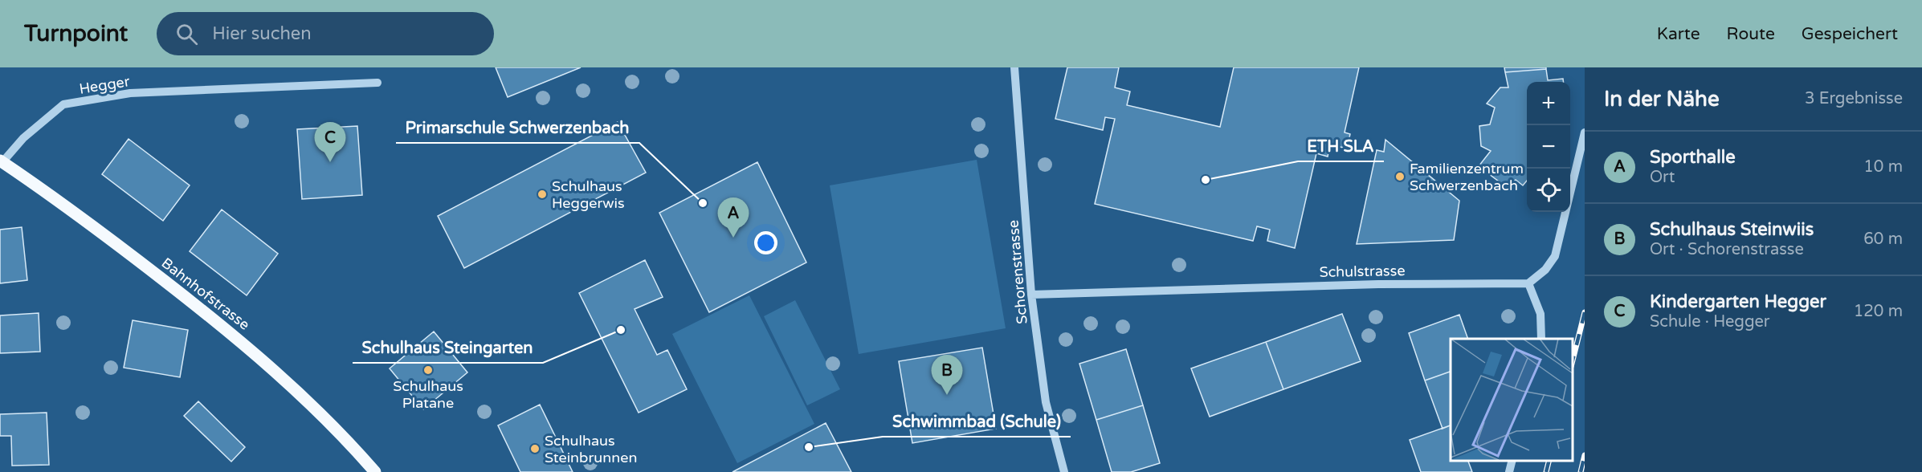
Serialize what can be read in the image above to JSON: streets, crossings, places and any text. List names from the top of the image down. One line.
{"streets":{"main road":["Bahnhofstrasse"],"street":["Hegger","Schulstrasse","Schorenstrasse"]},"crossings":[["Hegger","Bahnhofstrasse"],["Schulstrasse","Schorenstrasse"]],"places":["Familienzentrum Schwerzenbach","ETH SLA","Schulhaus Heggerwis","Primarschule Schwerzenbach","Schulhaus Steingarten","Schulhaus Platane","Schwimmbad (Schule)","Schulhaus Steinbrunnen"],"page":{"header":"Turnpoint","search":"Hier suchen","nav":["Karte","Route","Gespeichert"],"heading":["In der Nähe","3 Ergebnisse"],"map_buttons":["+","−"],"pins":["C","A","B"],"list":[{"mark":"A","name":"Sporthalle","note":"Ort","value":"10 m"},{"mark":"B","name":"Schulhaus Steinwiis","note":"Ort · Schorenstrasse","value":"60 m"},{"mark":"C","name":"Kindergarten Hegger","note":"Schule · Hegger","value":"120 m"}]}}
